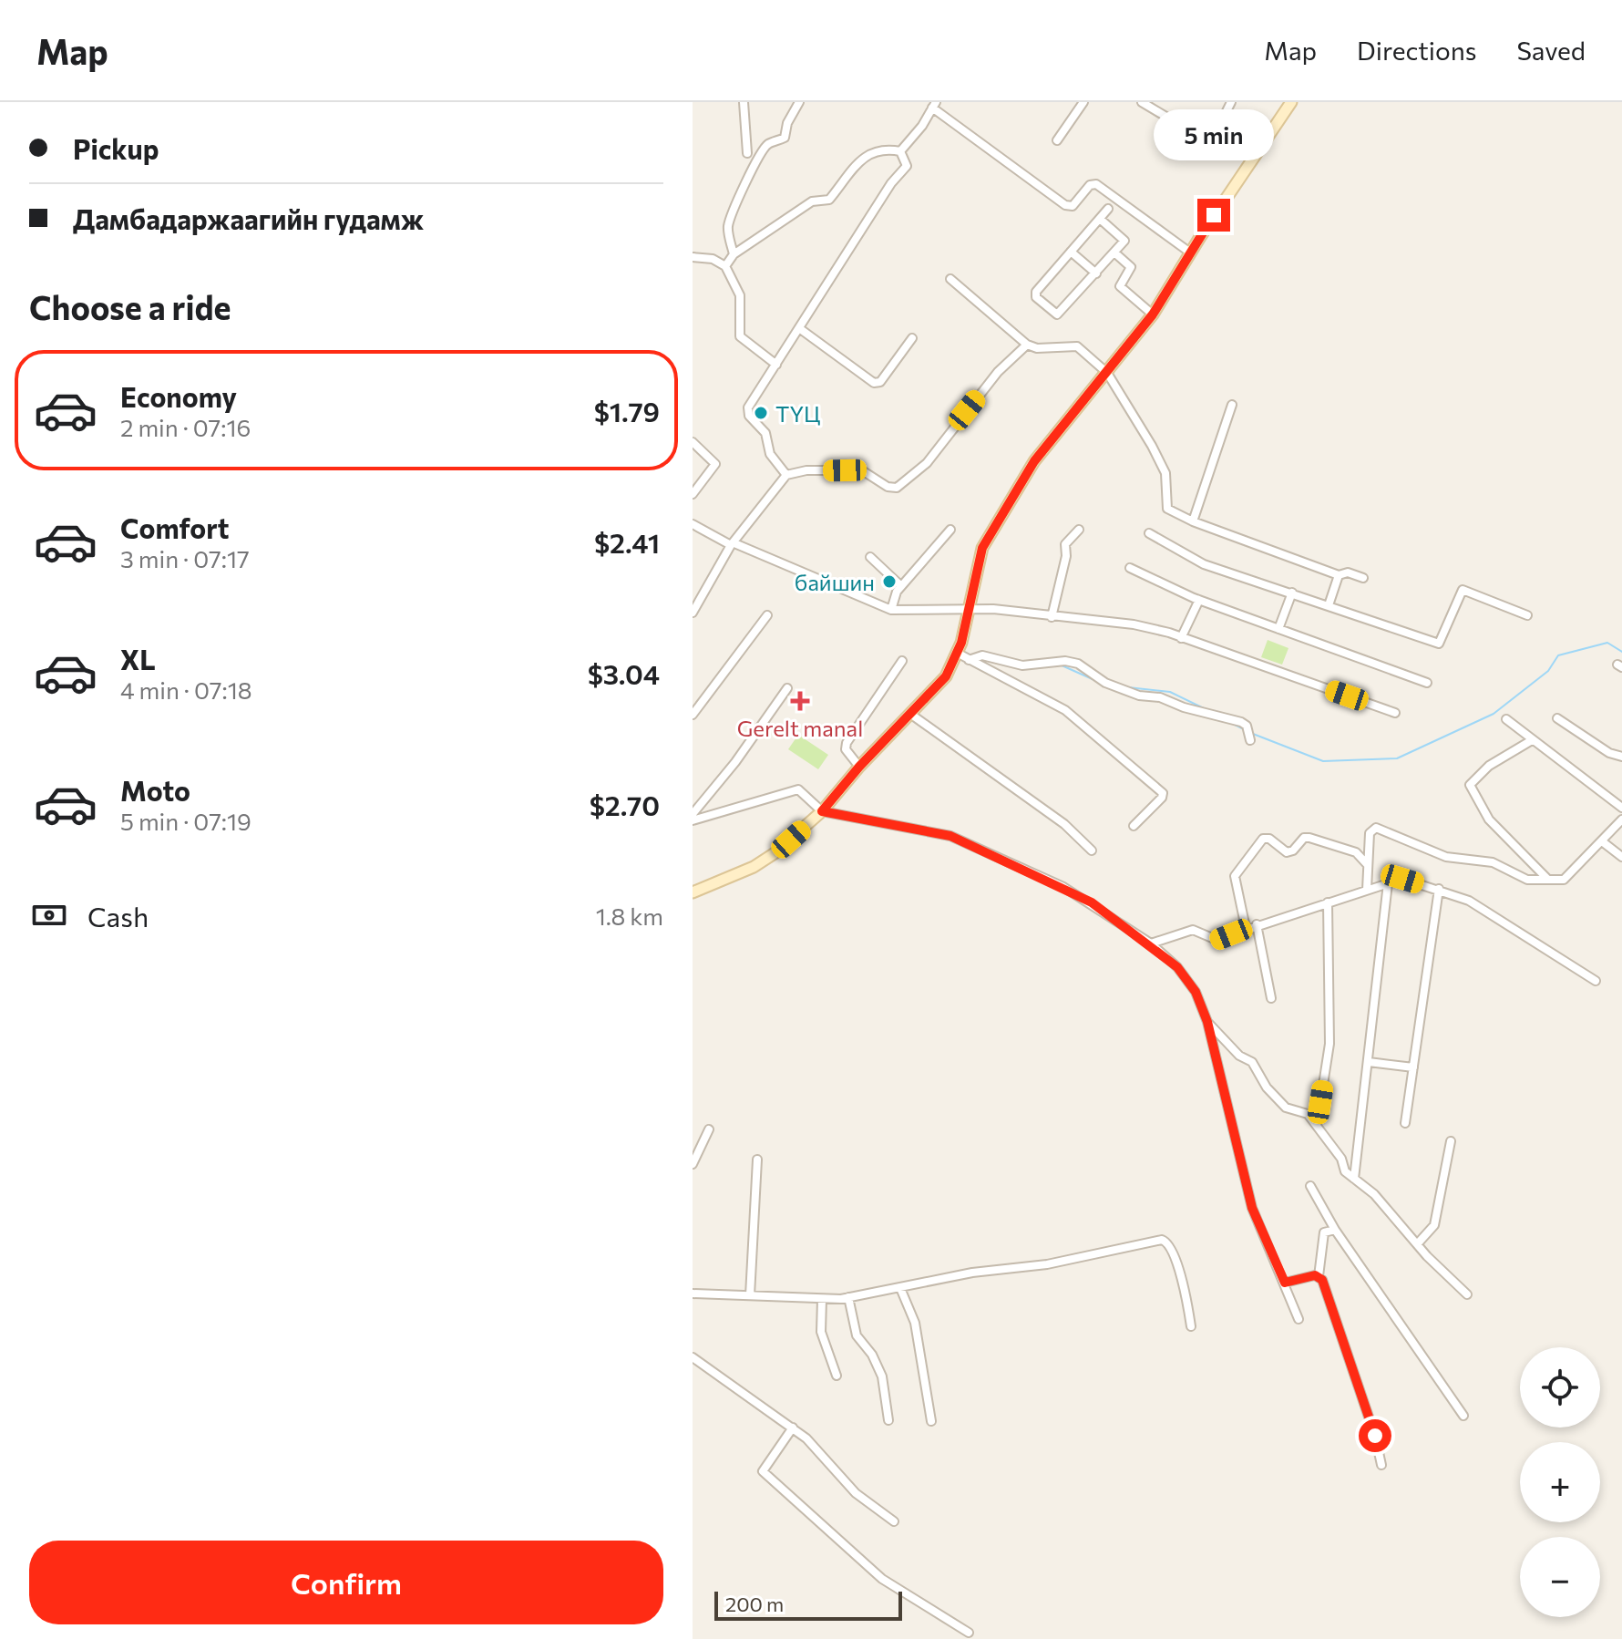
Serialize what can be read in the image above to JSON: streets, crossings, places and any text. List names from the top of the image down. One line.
{"places":{"other":["ТҮЦ","байшин"],"health":["Gerelt manal"]},"scale_bar":"200 m","page":{"header":"Map","nav":["Map","Directions","Saved"],"banner":["Pickup","Дамбадаржаагийн гудамж"],"bubble":"5 min","heading":"Choose a ride","list":[{"name":"Economy","note":"2 min · 07:16","value":"$1.79"},{"name":"Comfort","note":"3 min · 07:17","value":"$2.41"},{"name":"XL","note":"4 min · 07:18","value":"$3.04"},{"name":"Moto","note":"5 min · 07:19","value":"$2.70"}],"pay":["Cash","1.8 km"],"map_buttons":["+","−"],"buttons":"Confirm","scale":"200 m"}}
